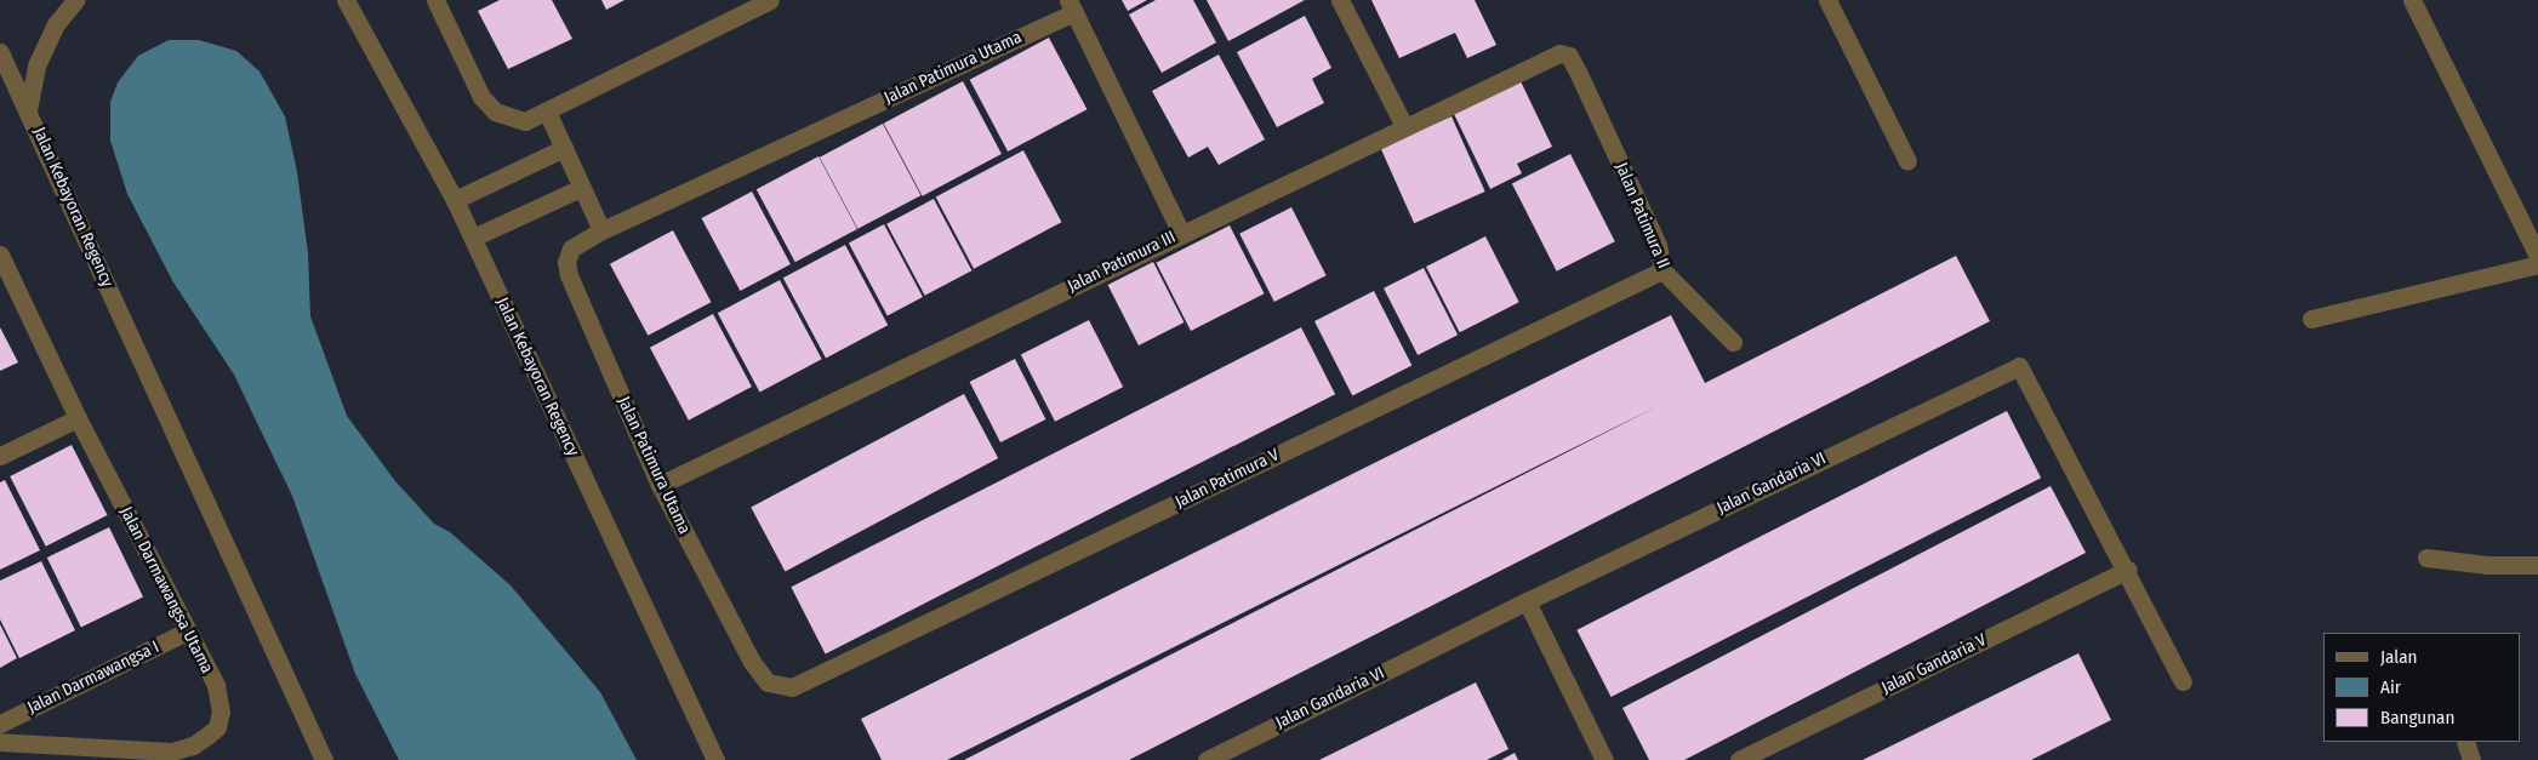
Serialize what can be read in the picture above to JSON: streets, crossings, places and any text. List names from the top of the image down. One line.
{"streets":{"street":["Jalan Patimura Utama","Jalan Kebayoran Regency","Jalan Patimura II","Jalan Patimura III","Jalan Patimura V","Jalan Gandaria VI","Jalan Darmawangsa Utama","Jalan Gandaria V","Jalan Darmawangsa I"]},"crossings":[["Jalan Patimura Utama","Jalan Patimura III"],["Jalan Patimura Utama","Jalan Patimura V"],["Jalan Patimura II","Jalan Patimura III"],["Jalan Patimura II","Jalan Patimura V"],["Jalan Gandaria VI","Jalan Gandaria V"],["Jalan Darmawangsa Utama","Jalan Darmawangsa I"]],"legend":["Jalan","Air","Bangunan"]}
